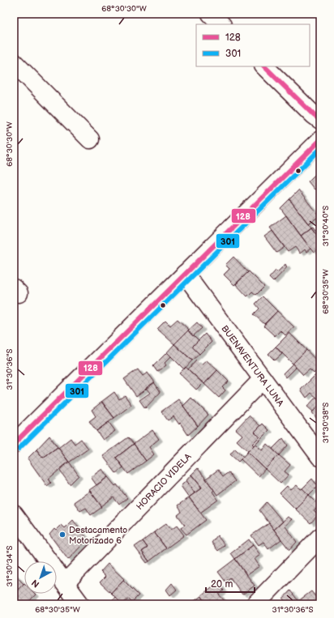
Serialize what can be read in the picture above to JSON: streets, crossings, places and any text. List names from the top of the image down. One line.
{"streets":{"street":["BUENAVENTURA LUNA","HORACIO VIDELA"]},"crossings":[["BUENAVENTURA LUNA","HORACIO VIDELA"]],"places":["Destacamento Motorizado 6"],"lines":["transit line 128","transit line 301"],"legend":["128","301"],"scale_bar":"20 m","north":"bottom left","coordinates":["68°30'30\"W","31°30'40\"S","68°30'35\"W","31°30'36\"S","31°30'38\"S","31°30'34\"S"]}
